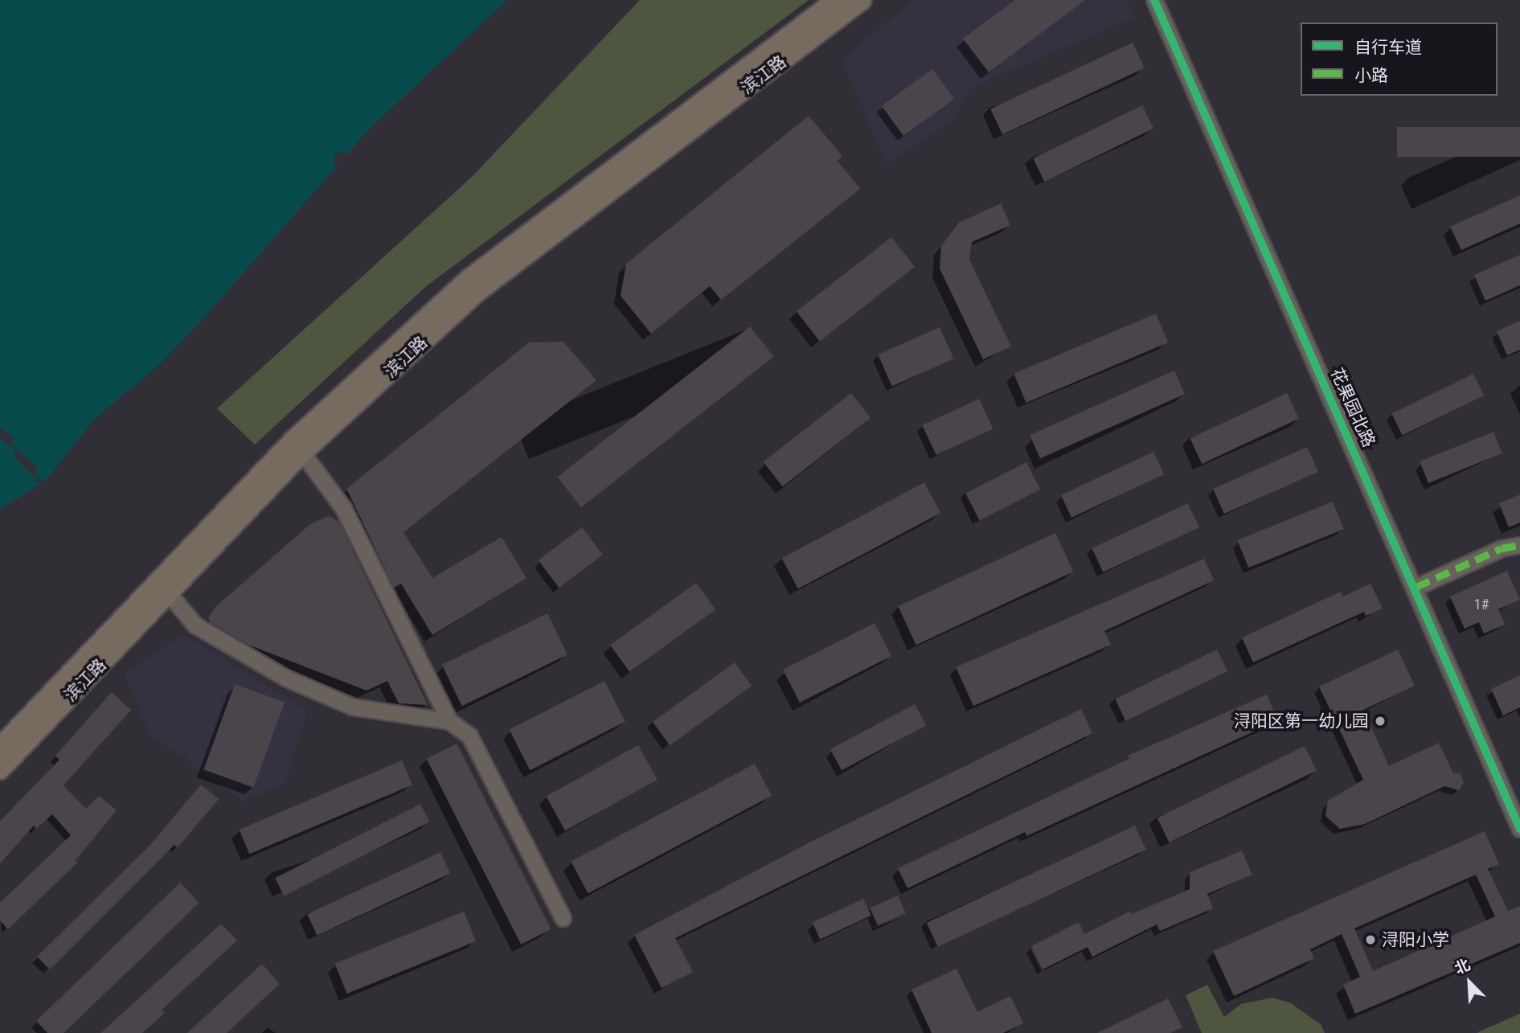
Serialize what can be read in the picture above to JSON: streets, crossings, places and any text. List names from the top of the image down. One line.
{"streets":{"main road":["滨江路"],"street":["花果园北路"]},"places":["浔阳区第一幼儿园","浔阳小学"],"house_numbers":["1#"],"legend":["自行车道","小路"],"north":"top left"}
